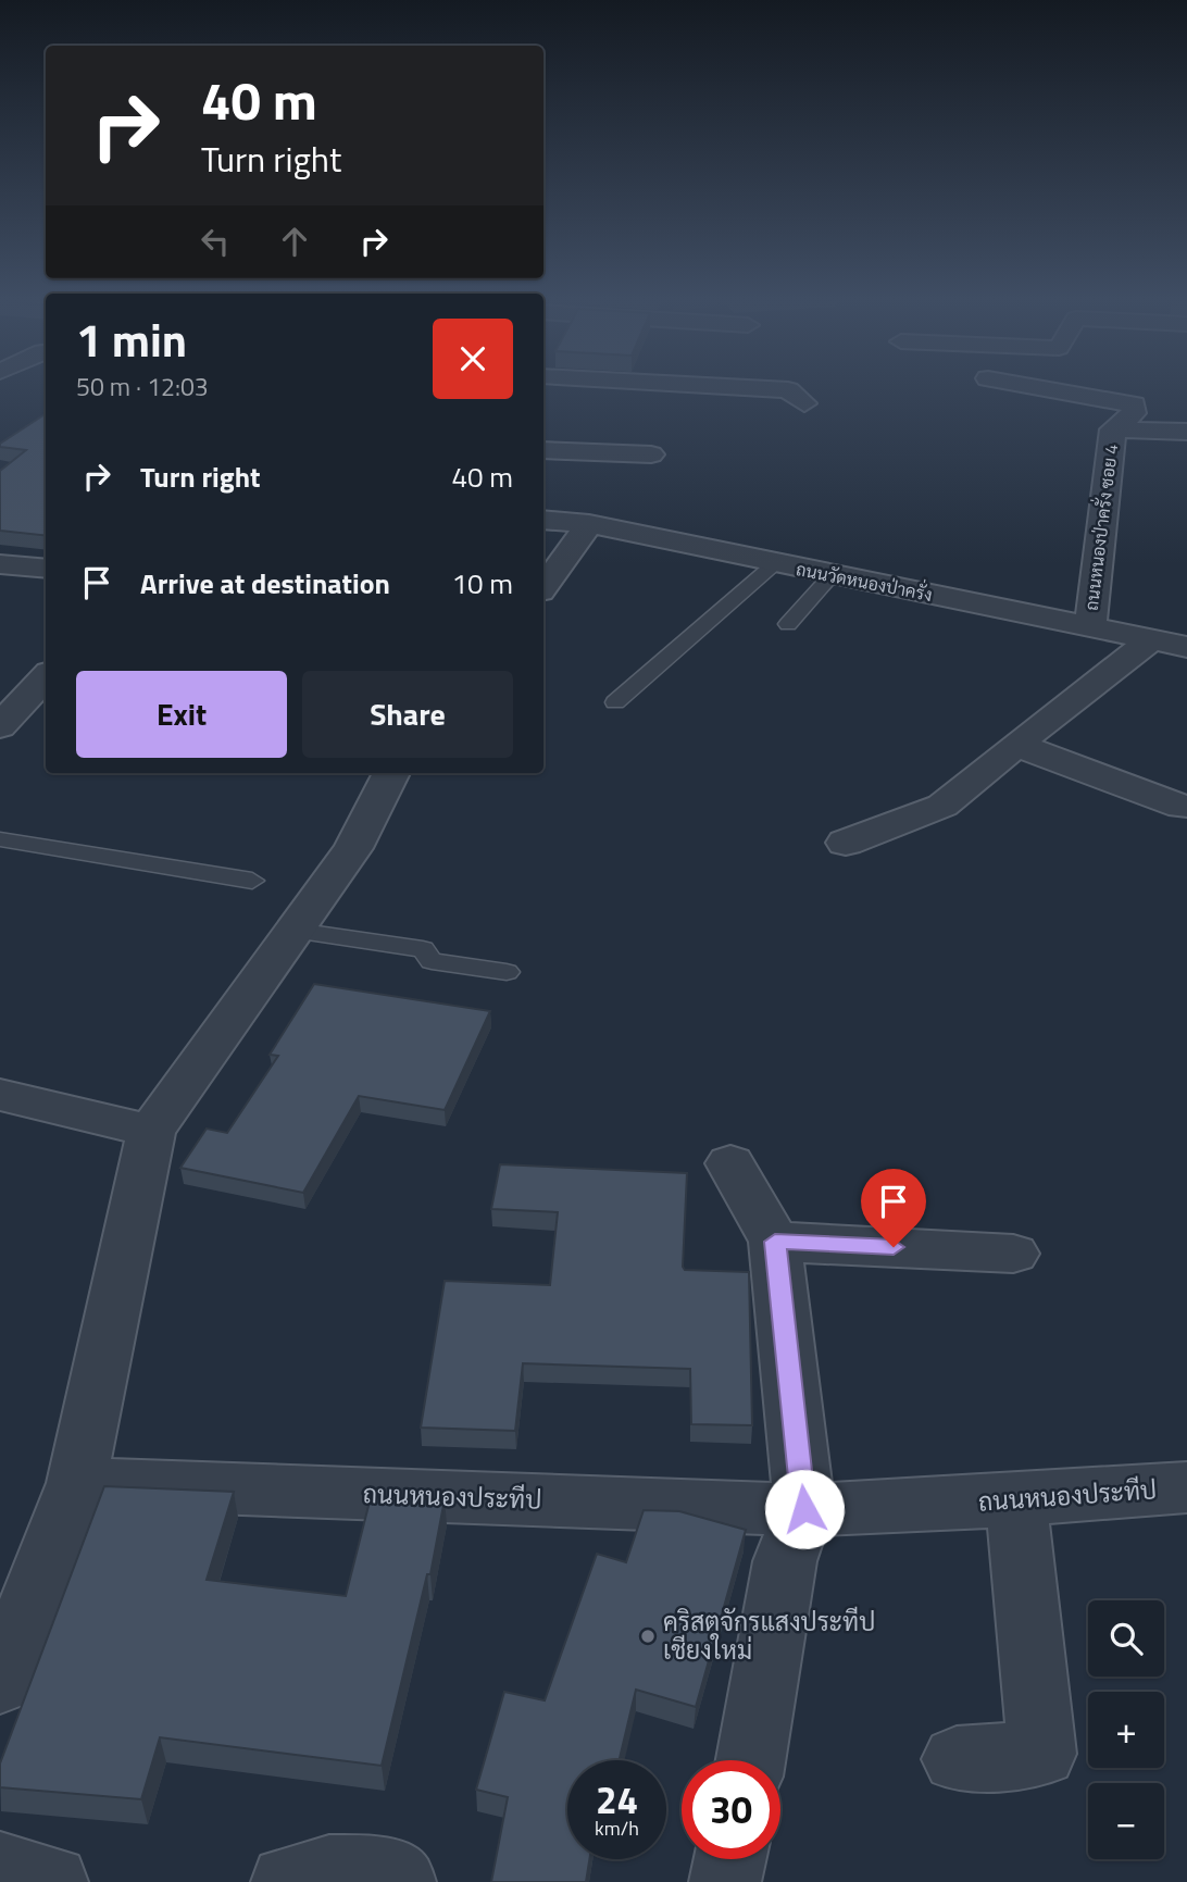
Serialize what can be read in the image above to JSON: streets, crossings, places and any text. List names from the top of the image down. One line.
{"streets":{"street":["ถนนหนองป่าครั่ง ซอย 4","ถนนวัดหนองป่าครั่ง","ถนนหนองประทีป"]},"crossings":[["ถนนหนองป่าครั่ง ซอย 4","ถนนวัดหนองป่าครั่ง"]],"places":["คริสตจักรแสงประทีป เชียงใหม่"],"page":{"turn":["40 m","Turn right"],"heading":["1 min","50 m · 12:03"],"list":[{"name":"Turn right","value":"40 m"},{"name":"Arrive at destination","value":"10 m"}],"buttons":["Exit","Share"],"map_buttons":["+","−"],"speed":"24 km/h","limit":"30"}}
